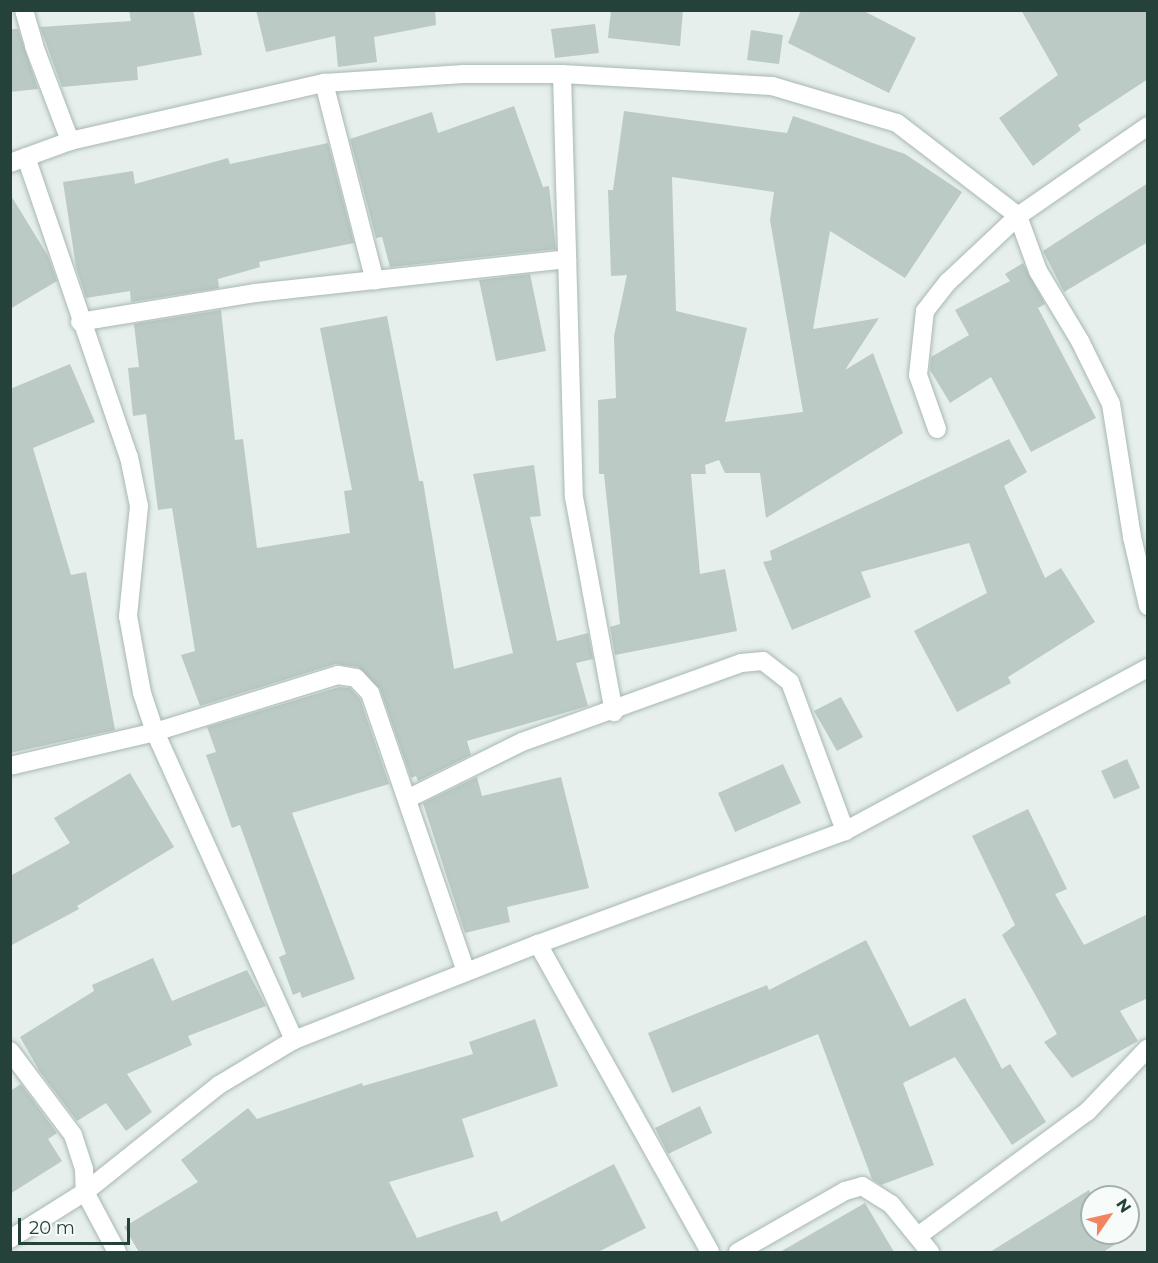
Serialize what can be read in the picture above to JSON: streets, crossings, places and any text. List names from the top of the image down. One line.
{"scale_bar":"20 m","north":"top right"}
